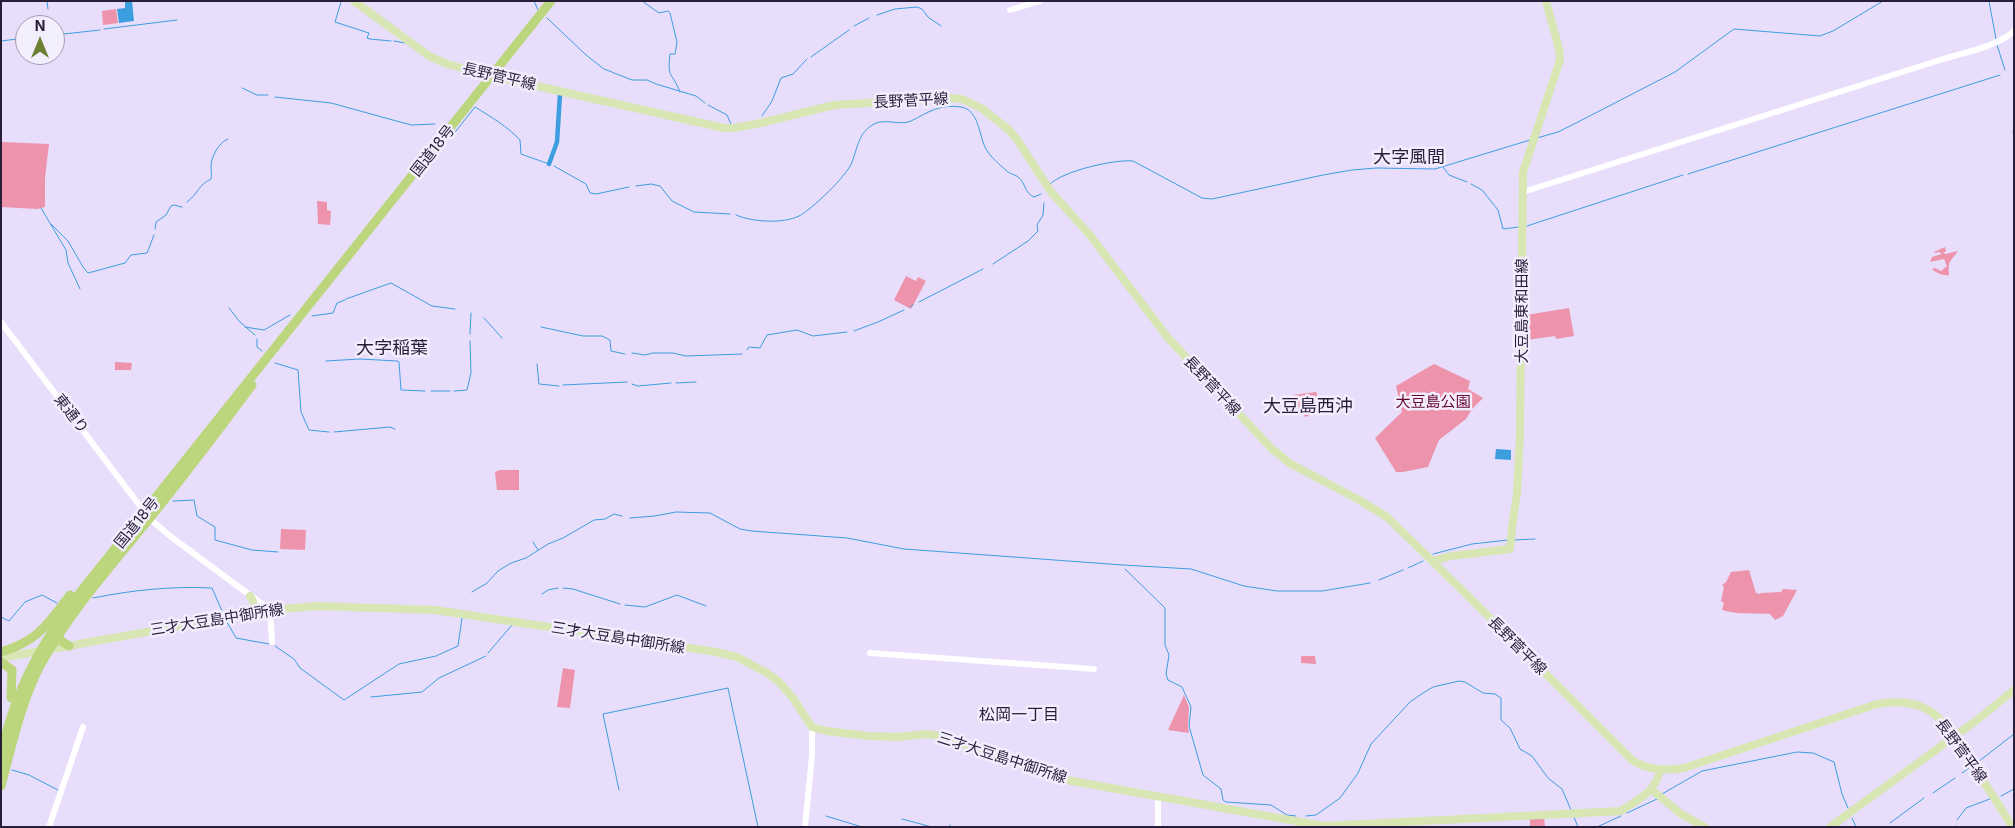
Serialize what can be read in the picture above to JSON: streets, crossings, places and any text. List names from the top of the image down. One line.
{"streets":{"highway":["国道18号"],"main road":["長野菅平線","大豆島東和田線","三才大豆島中御所線"],"street":["東通り"]},"crossings":[["長野菅平線","国道18号"],["長野菅平線","大豆島東和田線"],["東通り","三才大豆島中御所線"]],"districts":["大字風間","大字稲葉","大豆島西沖","松岡一丁目"],"parks":["大豆島公園"],"north":"top"}
